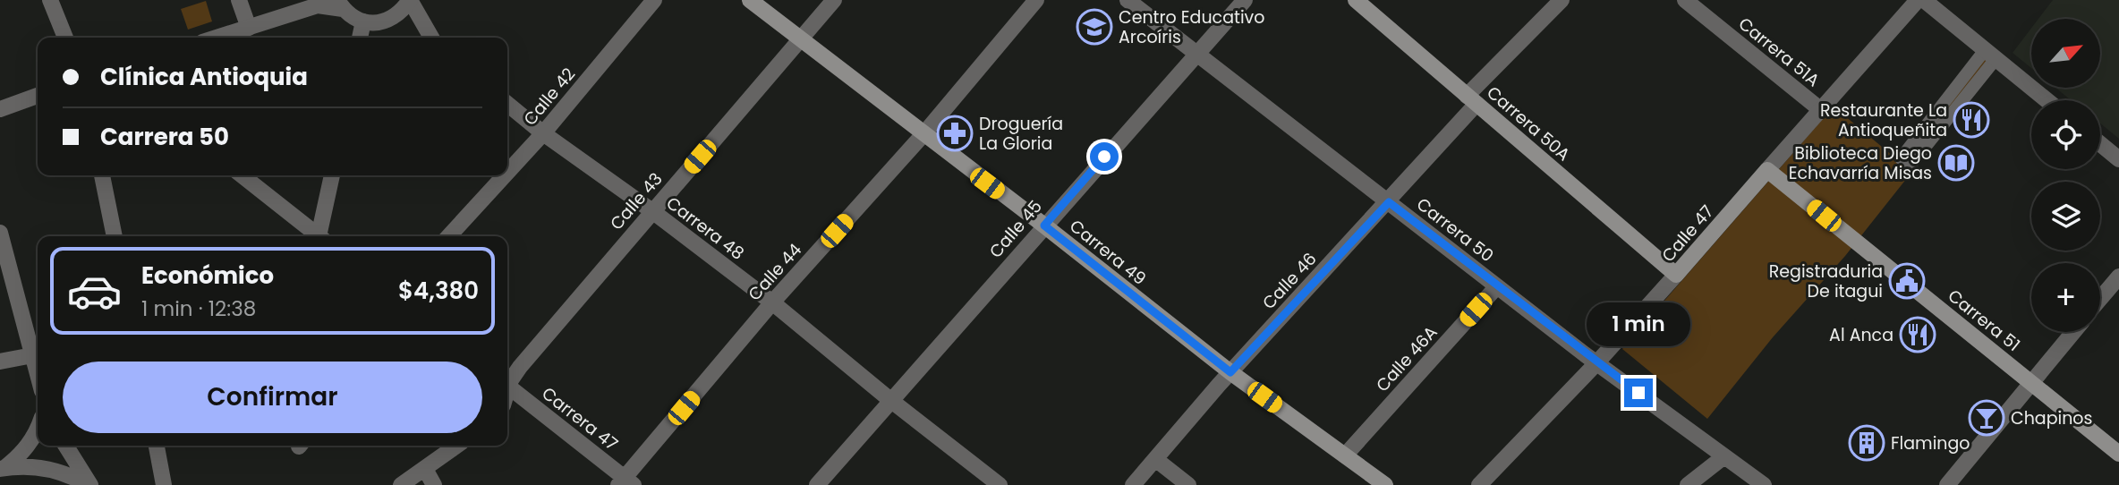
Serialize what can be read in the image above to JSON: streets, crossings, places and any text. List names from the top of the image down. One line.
{"streets":{"main road":["Carrera 50A","Calle 47","Carrera 49","Carrera 51"],"street":["Carrera 51A","Calle 42","Calle 43","Carrera 48","Calle 45","Carrera 50","Calle 44","Calle 46","Calle 46A","Carrera 47"]},"crossings":[["Carrera 51A","Calle 47"],["Calle 42","Carrera 48"],["Carrera 50A","Calle 47"],["Carrera 50A","Calle 46"],["Calle 43","Carrera 48"],["Calle 43","Carrera 49"],["Carrera 48","Calle 45"],["Carrera 48","Calle 44"],["Calle 45","Carrera 50"],["Calle 45","Carrera 49"],["Carrera 50","Calle 47"],["Carrera 50","Calle 46"],["Carrera 50","Calle 46A"],["Calle 47","Carrera 51"],["Carrera 49","Calle 44"],["Carrera 49","Calle 46"],["Carrera 49","Calle 46A"],["Calle 44","Carrera 47"]],"places":{"school or university":["Centro Educativo Arcoíris"],"restaurant":["Restaurante La Antioqueñita","Al Anca"],"pharmacy":["Droguería La Gloria"],"library":["Biblioteca Diego Echavarría Misas"],"public building":["Registraduria De itagui"],"bar":["Chapinos"],"building":["Flamingo"]},"north":"top right","page":{"map_buttons":"+","banner":["Clínica Antioquia","Carrera 50"],"list":[{"name":"Económico","note":"1 min · 12:38","value":"$4,380"}],"bubble":"1 min","buttons":"Confirmar"}}
